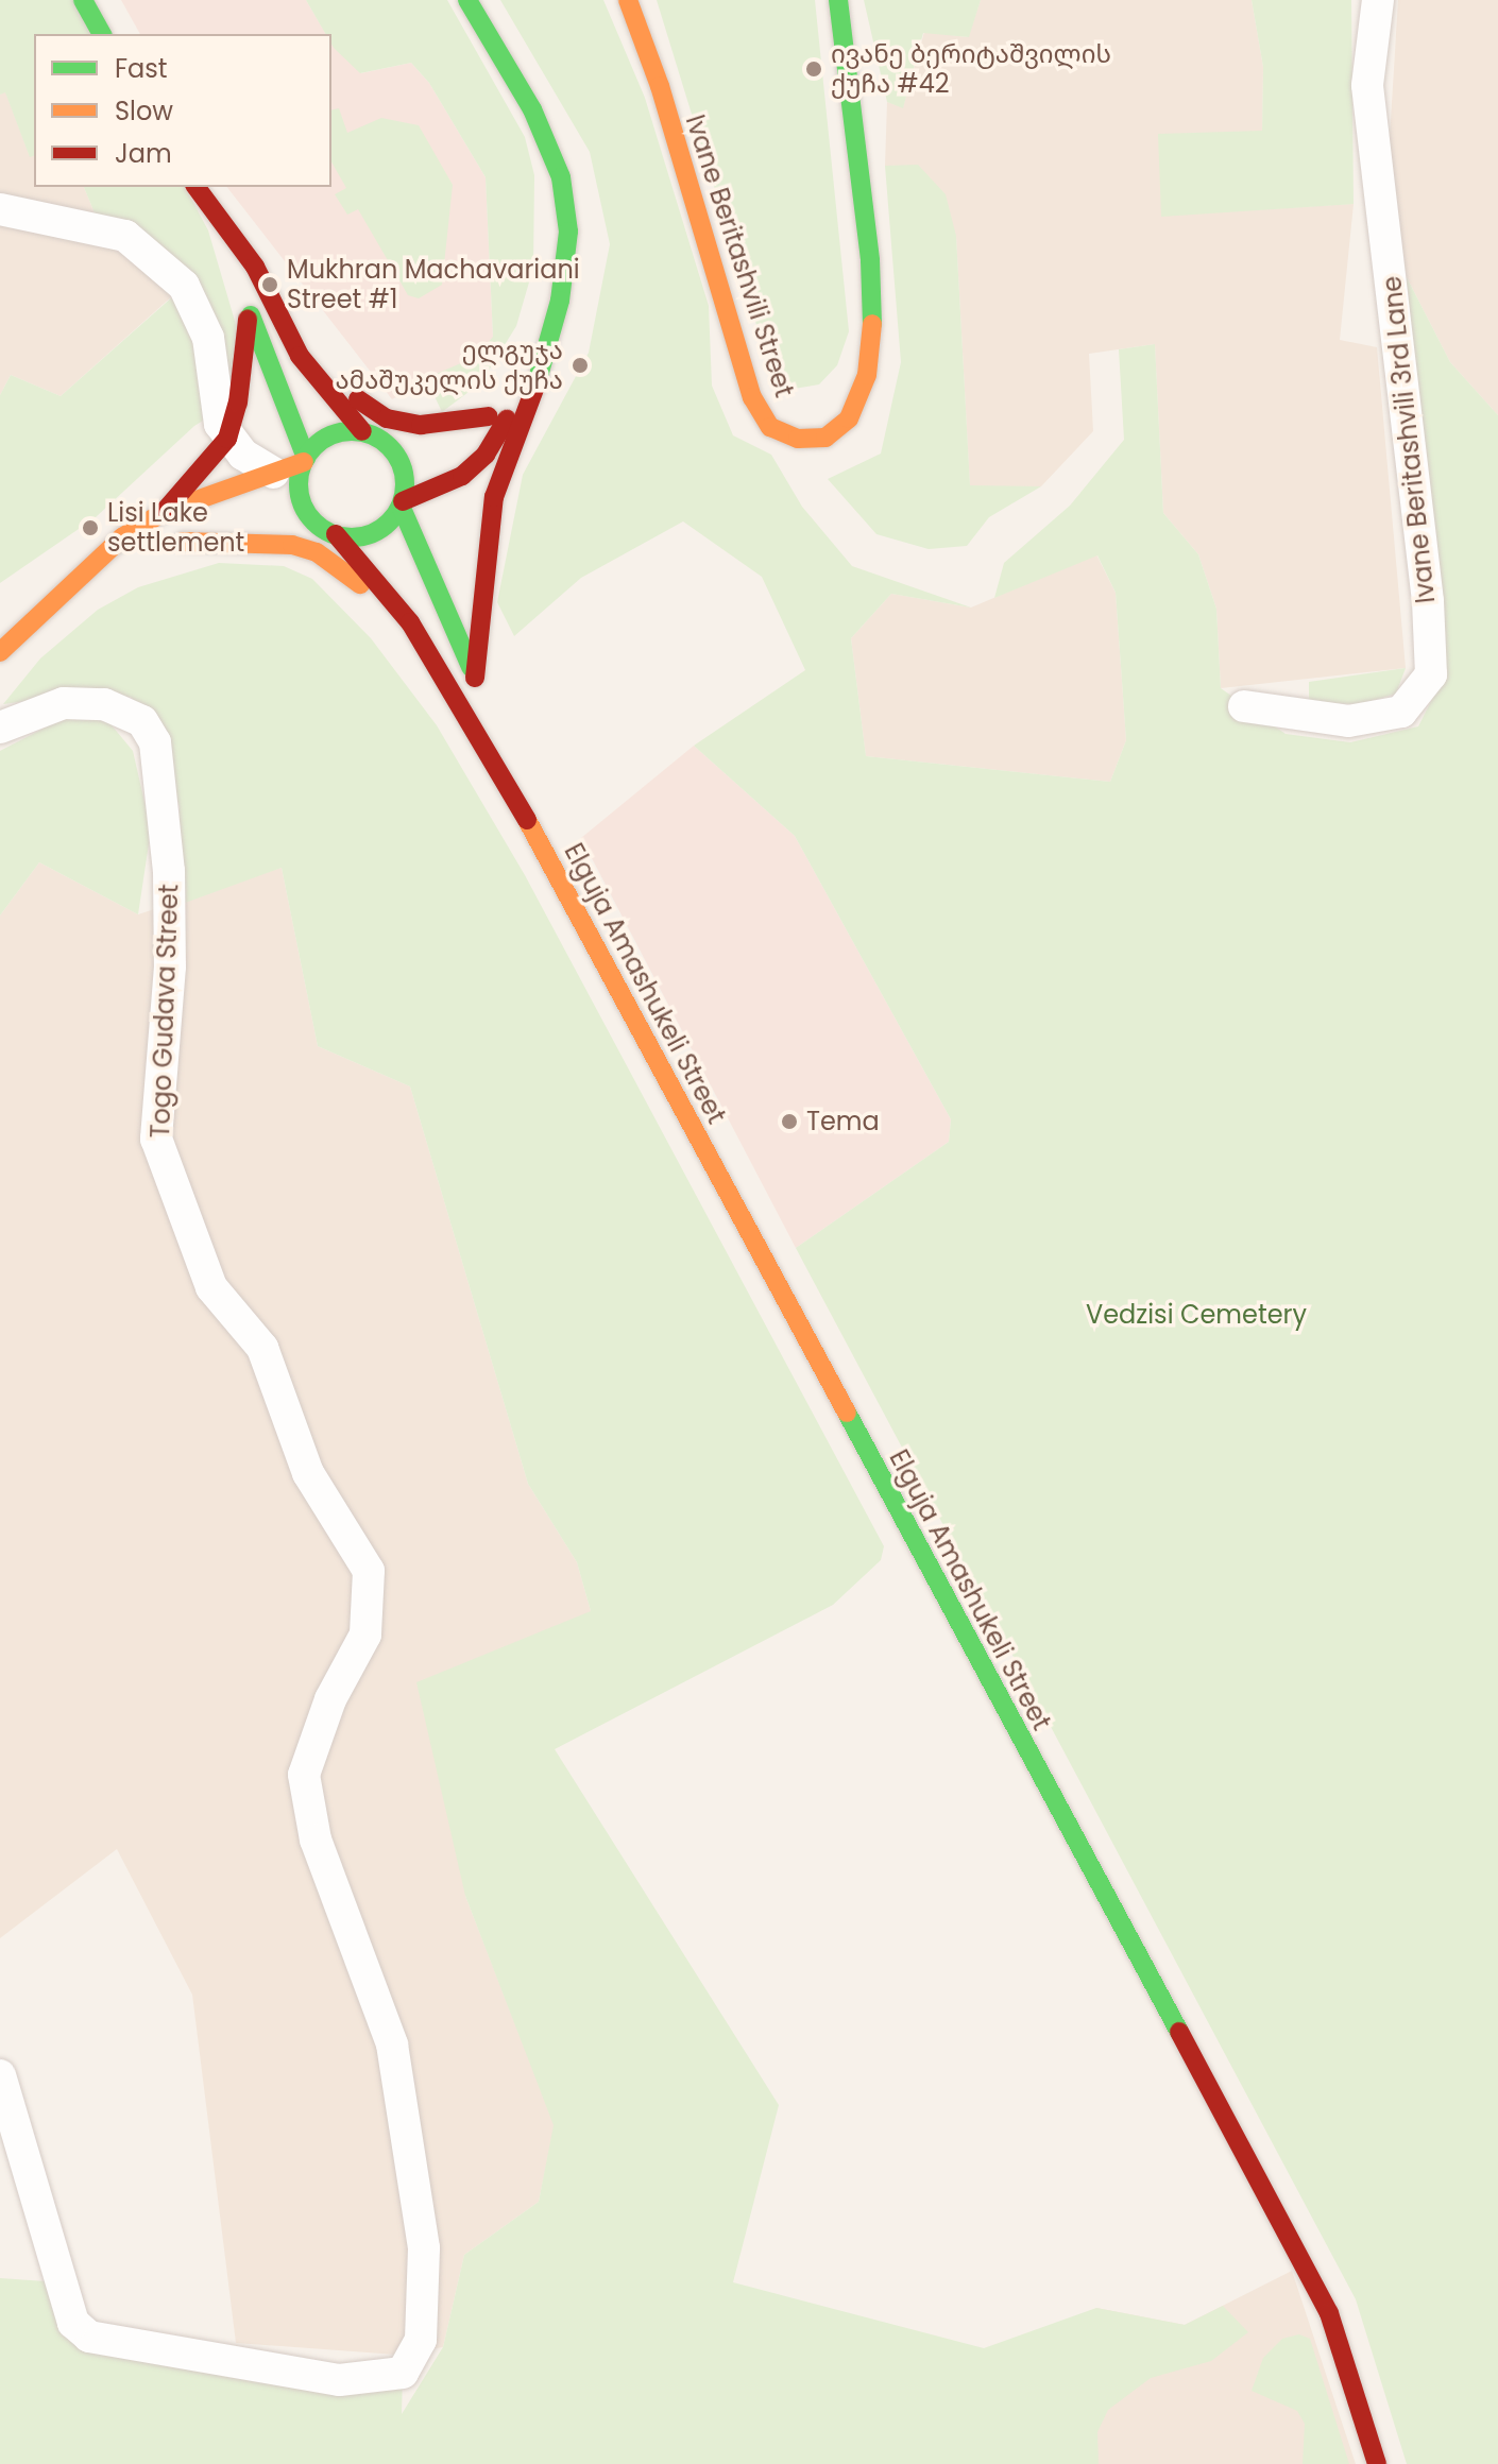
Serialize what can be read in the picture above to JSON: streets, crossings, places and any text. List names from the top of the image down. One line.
{"streets":{"main road":["Ivane Beritashvili Street","Elguja Amashukeli Street"],"street":["Ivane Beritashvili 3rd Lane","Togo Gudava Street"]},"parks":["Vedzisi Cemetery"],"places":["ივანე ბერიტაშვილის ქუჩა #42","Mukhran Machavariani Street #1","ელგუჯა ამაშუკელის ქუჩა","Lisi Lake settlement","Tema"],"legend":["Fast","Slow","Jam"]}
